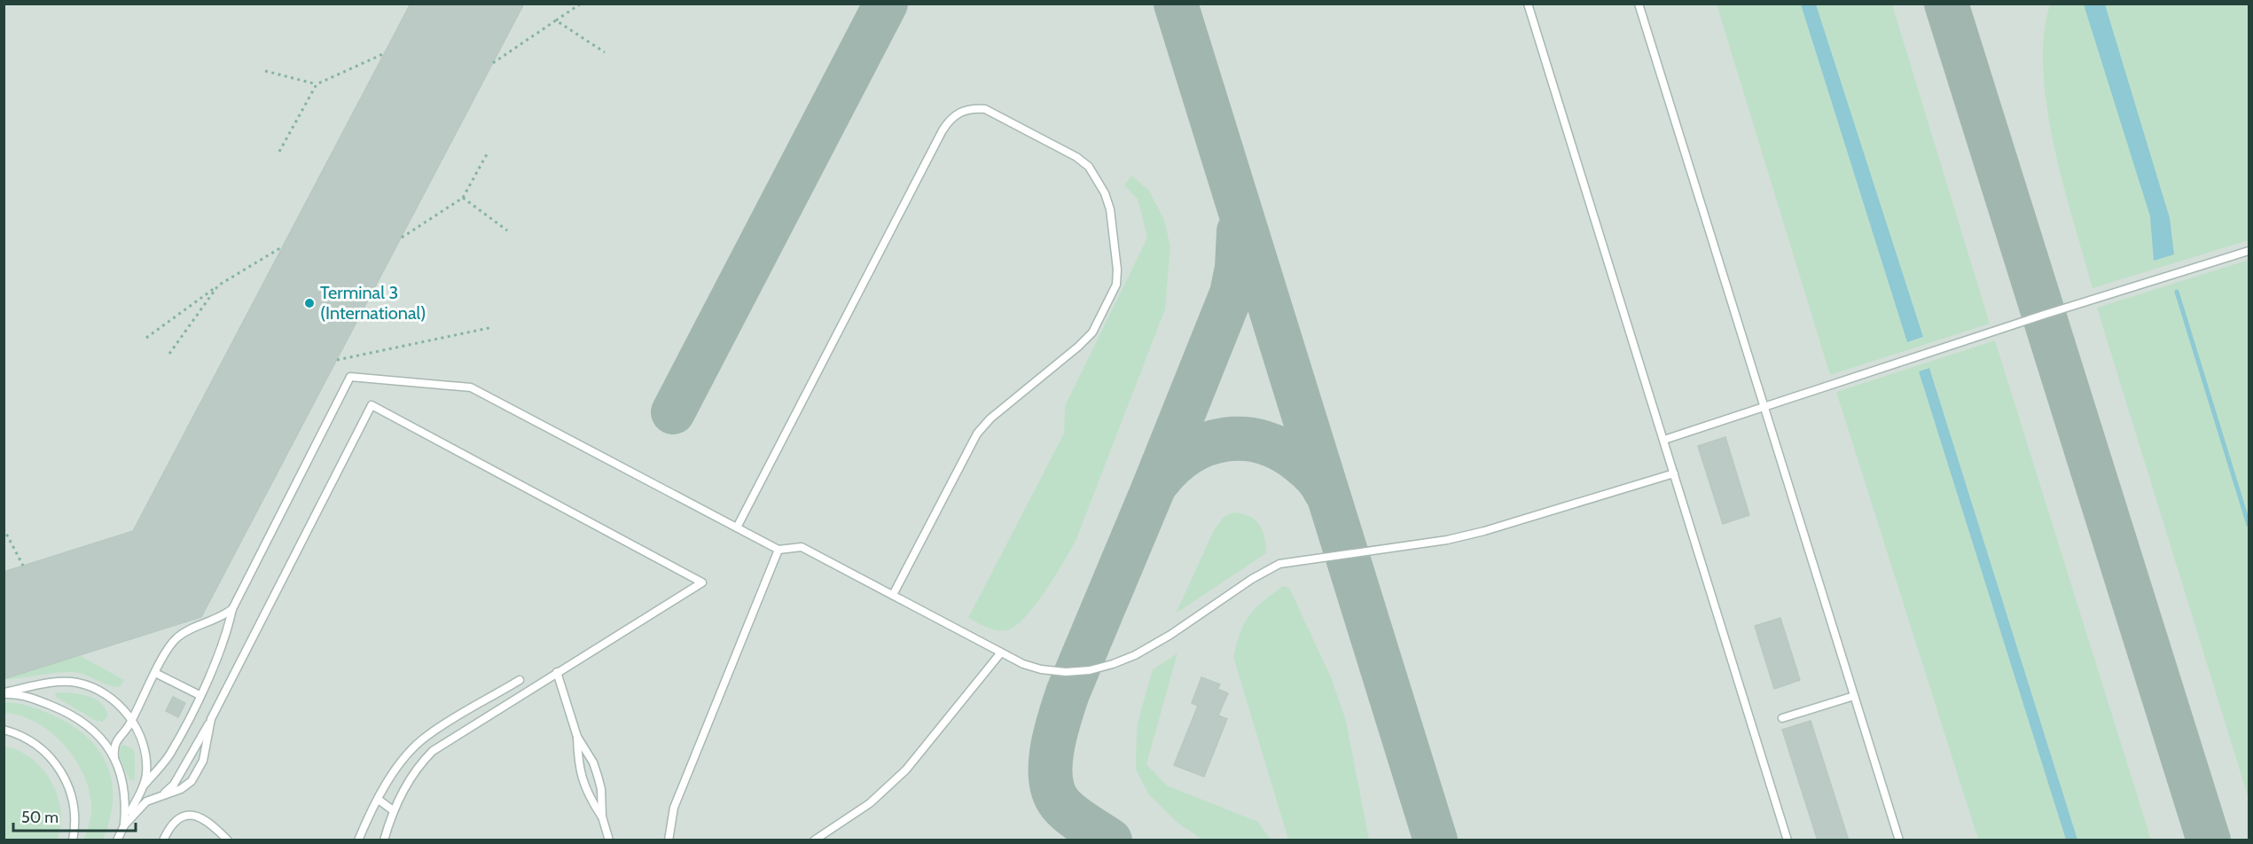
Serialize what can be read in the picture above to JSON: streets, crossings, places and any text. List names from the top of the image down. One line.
{"places":["Terminal 3 (International)"],"scale_bar":"50 m"}
